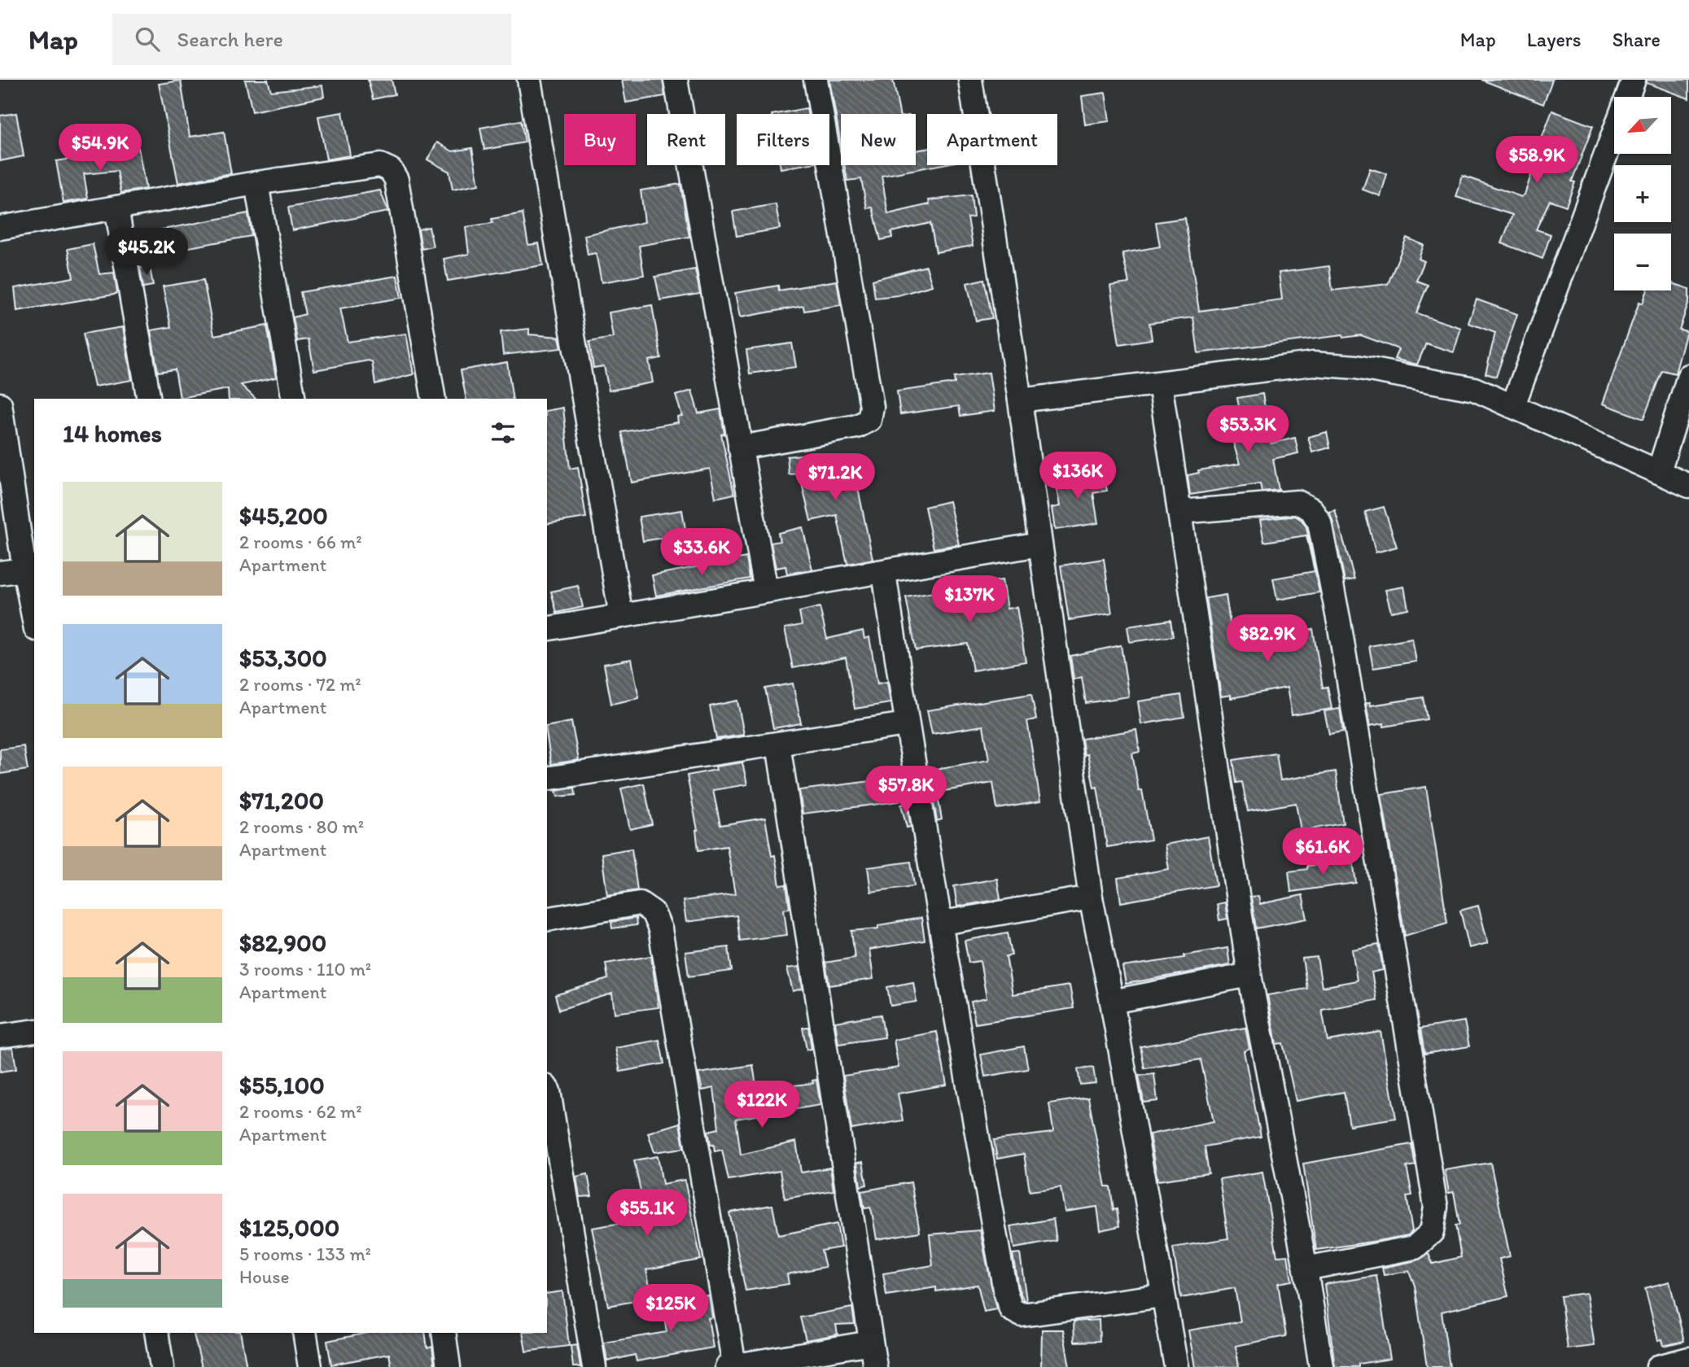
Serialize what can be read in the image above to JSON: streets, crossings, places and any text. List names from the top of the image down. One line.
{"north":"bottom left","page":{"header":"Map","search":"Search here","nav":["Map","Layers","Share"],"map_buttons":["+","−"],"chip":["Buy","Rent","Filters","New","Apartment"],"price":["$54.9K","$58.9K","$45.2K","$53.3K","$136K","$71.2K","$33.6K","$137K","$82.9K","$57.8K","$61.6K","$122K","$55.1K","$125K"],"heading":"14 homes","list":[{"name":"$45,200","note":"2 rooms · 66 m² · Apartment"},{"name":"$53,300","note":"2 rooms · 72 m² · Apartment"},{"name":"$71,200","note":"2 rooms · 80 m² · Apartment"},{"name":"$82,900","note":"3 rooms · 110 m² · Apartment"},{"name":"$55,100","note":"2 rooms · 62 m² · Apartment"},{"name":"$125,000","note":"5 rooms · 133 m² · House"}]}}
